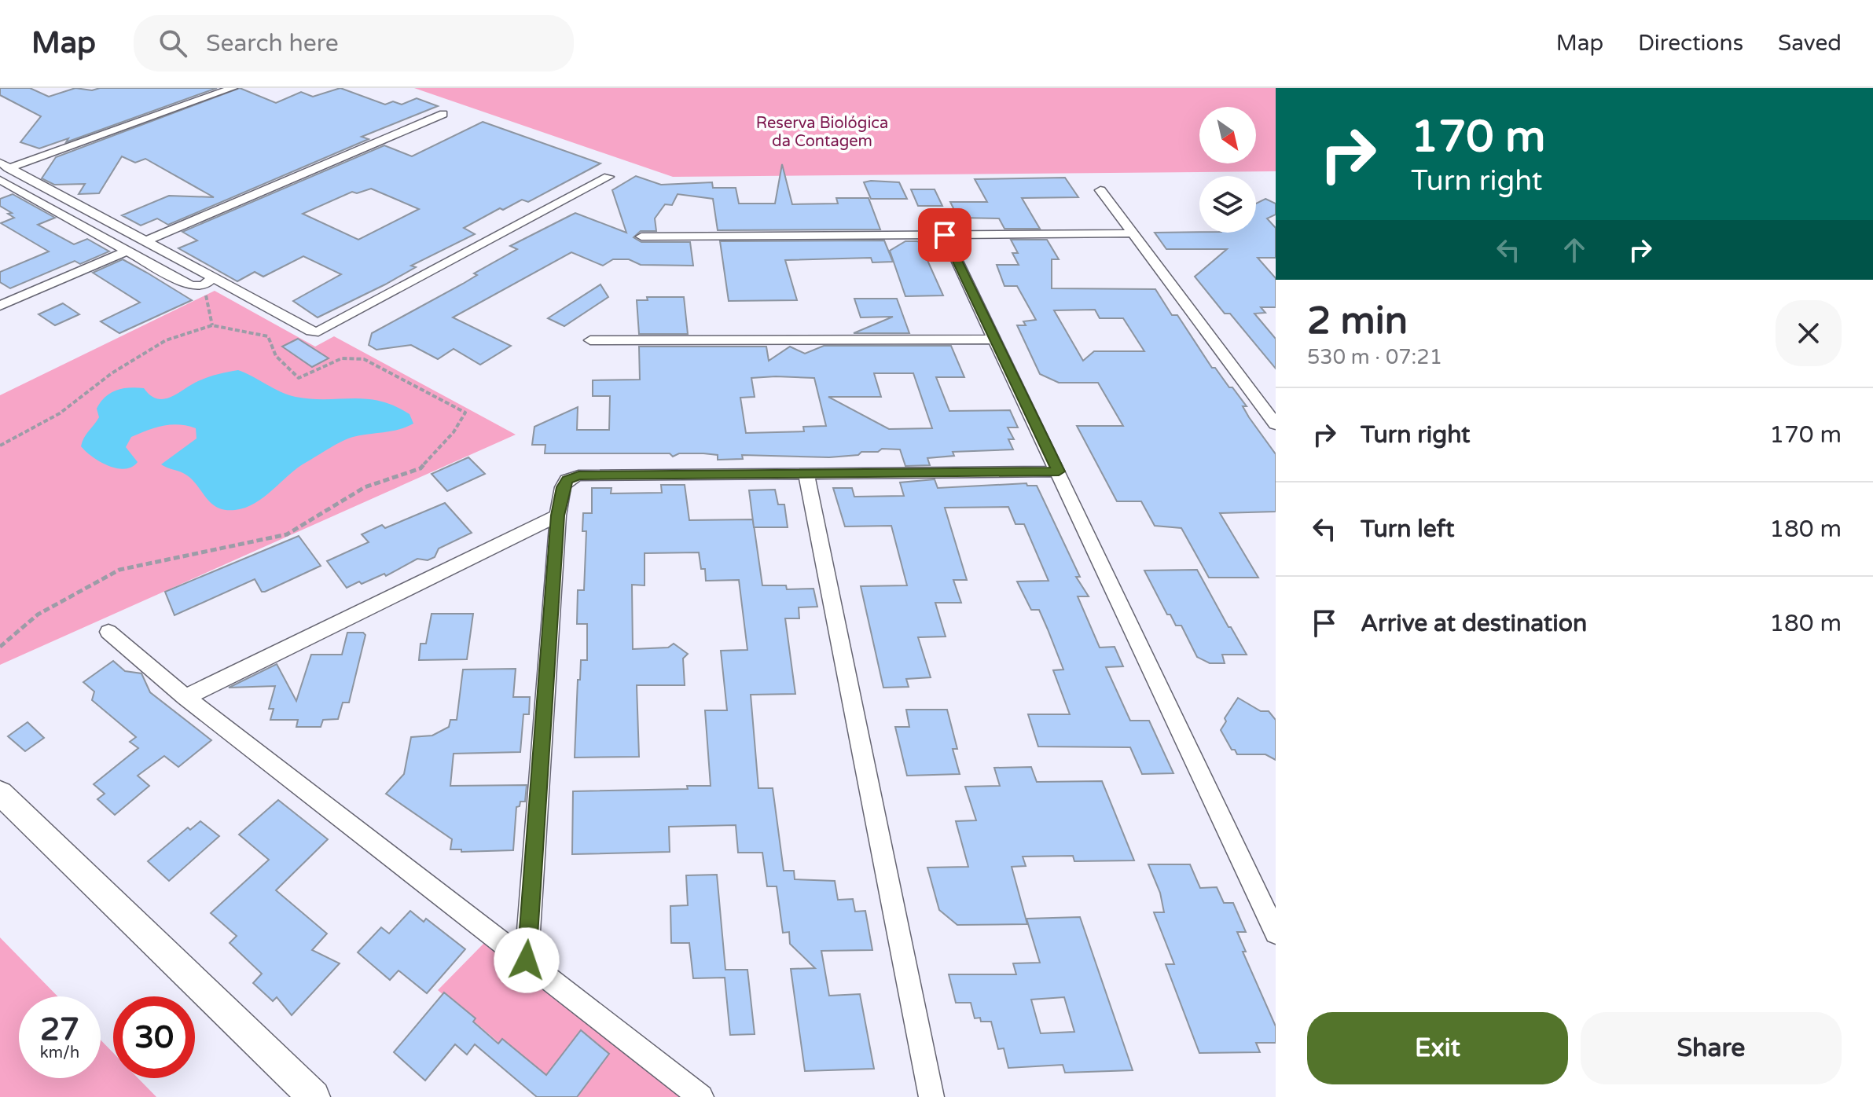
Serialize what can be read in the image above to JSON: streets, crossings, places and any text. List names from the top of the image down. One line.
{"parks":["Reserva Biológica da Contagem"],"north":"bottom right","page":{"header":"Map","search":"Search here","nav":["Map","Directions","Saved"],"turn":["170 m","Turn right"],"heading":["2 min","530 m · 07:21"],"list":[{"name":"Turn right","value":"170 m"},{"name":"Turn left","value":"180 m"},{"name":"Arrive at destination","value":"180 m"}],"speed":"27 km/h","limit":"30","buttons":["Exit","Share"]}}
